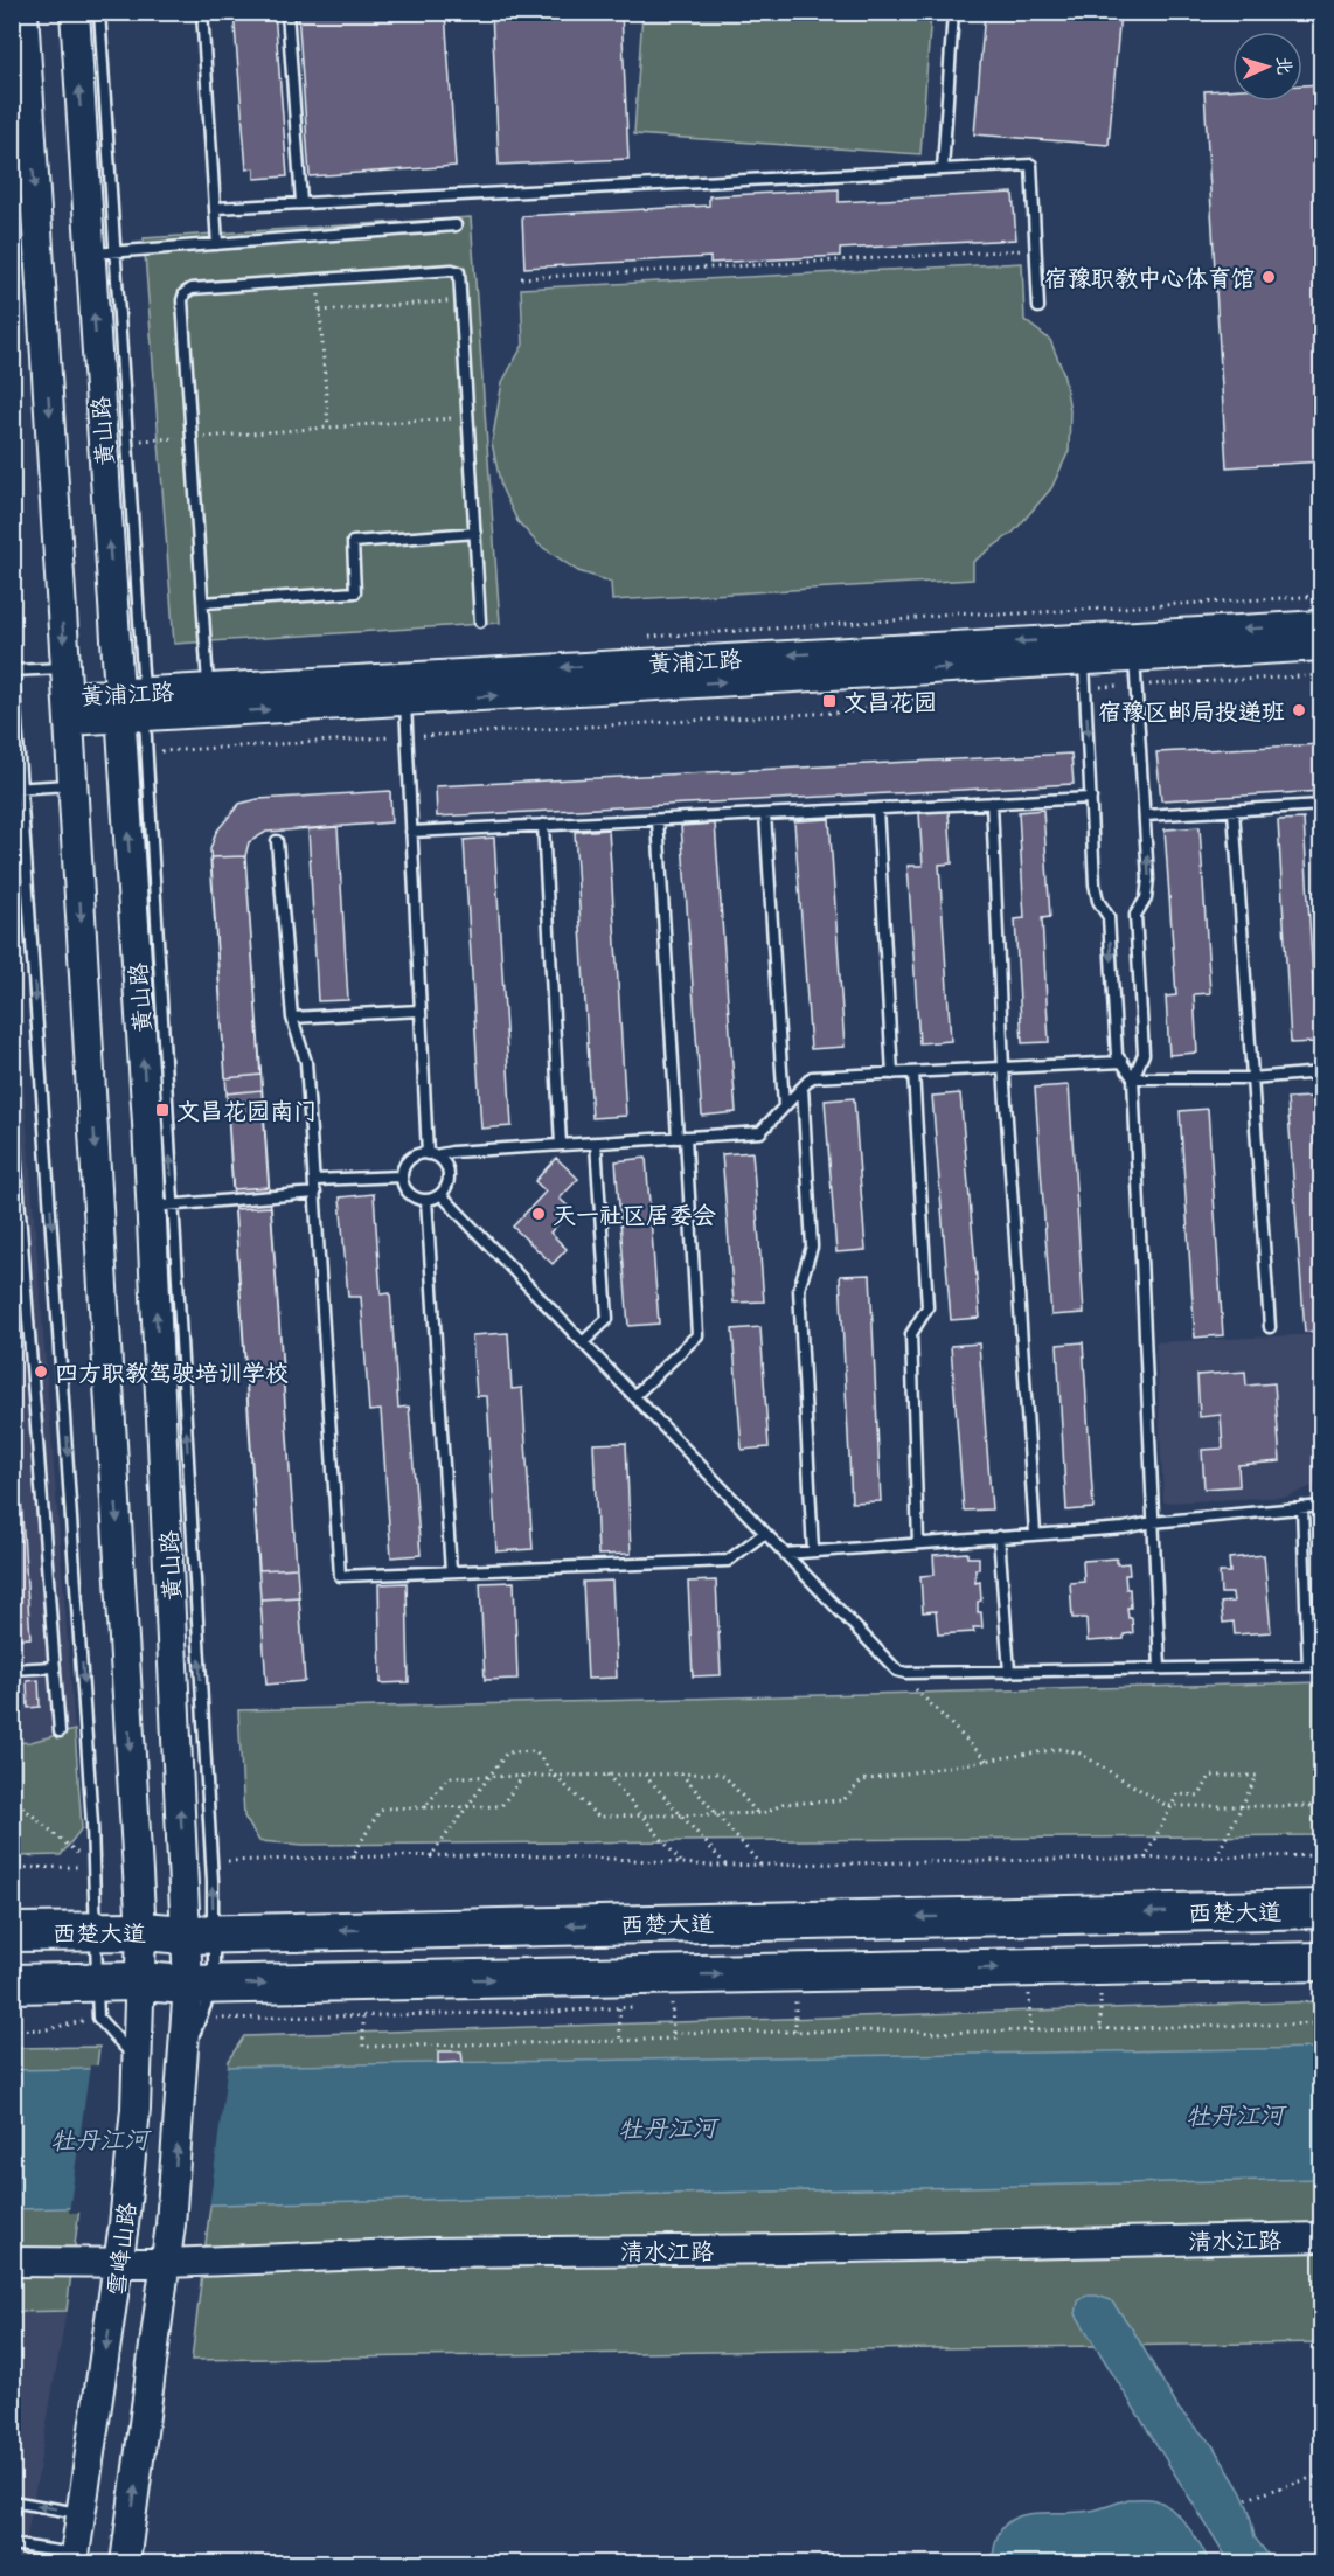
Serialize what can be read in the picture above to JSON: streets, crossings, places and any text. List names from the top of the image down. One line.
{"streets":{"highway":["西楚大道"],"main road":["黄山路","黄浦江路","清水江路","雪峰山路"]},"crossings":[["黄山路","黄浦江路"],["黄山路","西楚大道"],["黄山路","雪峰山路"],["西楚大道","雪峰山路"],["清水江路","雪峰山路"]],"water":["牡丹江河"],"places":{"other":["宿豫职教中心体育馆","宿豫区邮局投递班","天一社区居委会","四方职教驾驶培训学校"],"transit":["文昌花园","文昌花园南门"]},"north":"right"}
